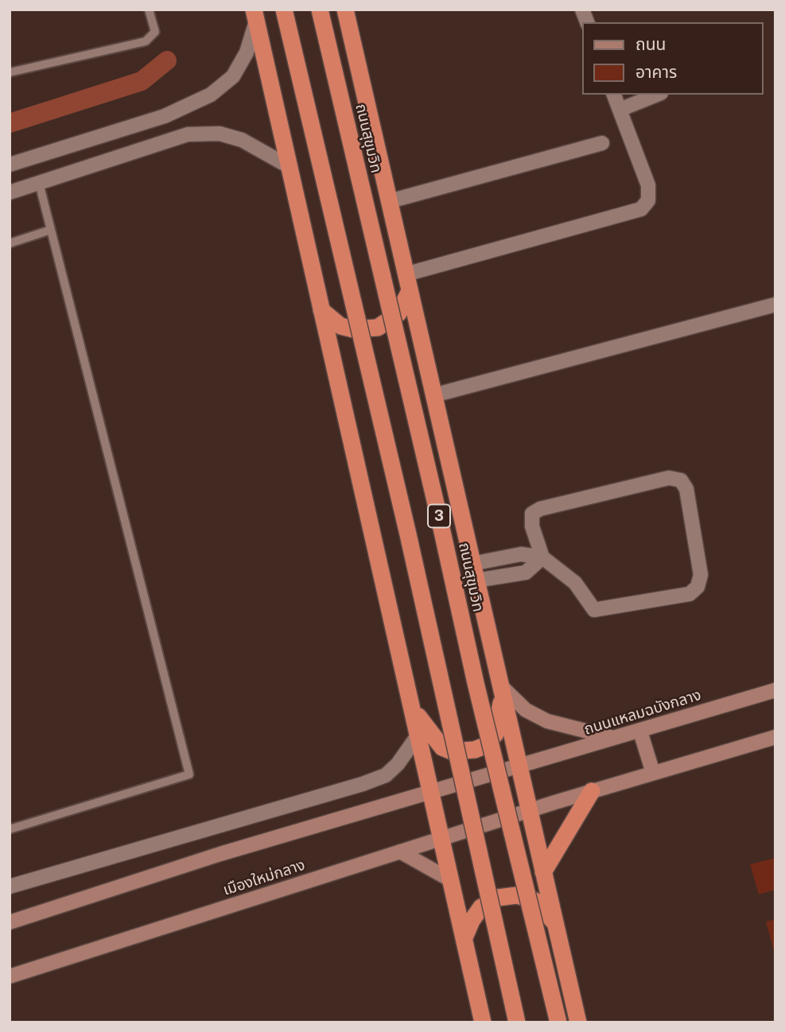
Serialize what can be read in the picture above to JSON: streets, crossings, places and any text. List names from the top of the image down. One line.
{"streets":{"highway":["ถนนสุขุมวิท","3"],"street":["ถนนแหลมฉบังกลาง","เมืองใหม่กลาง"]},"crossings":[["ถนนสุขุมวิท","ถนนแหลมฉบังกลาง"],["ถนนสุขุมวิท","เมืองใหม่กลาง"]],"legend":["ถนน","อาคาร"]}
